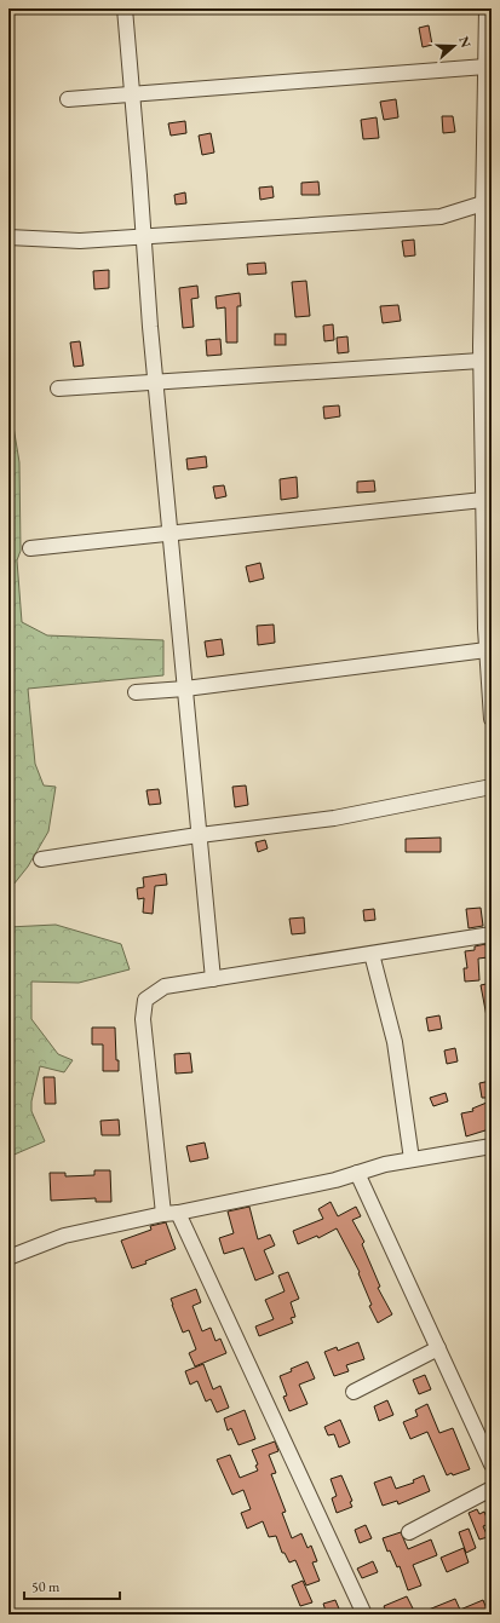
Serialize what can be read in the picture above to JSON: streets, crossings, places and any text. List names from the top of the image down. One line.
{"scale_bar":"50 m","north":"right"}
